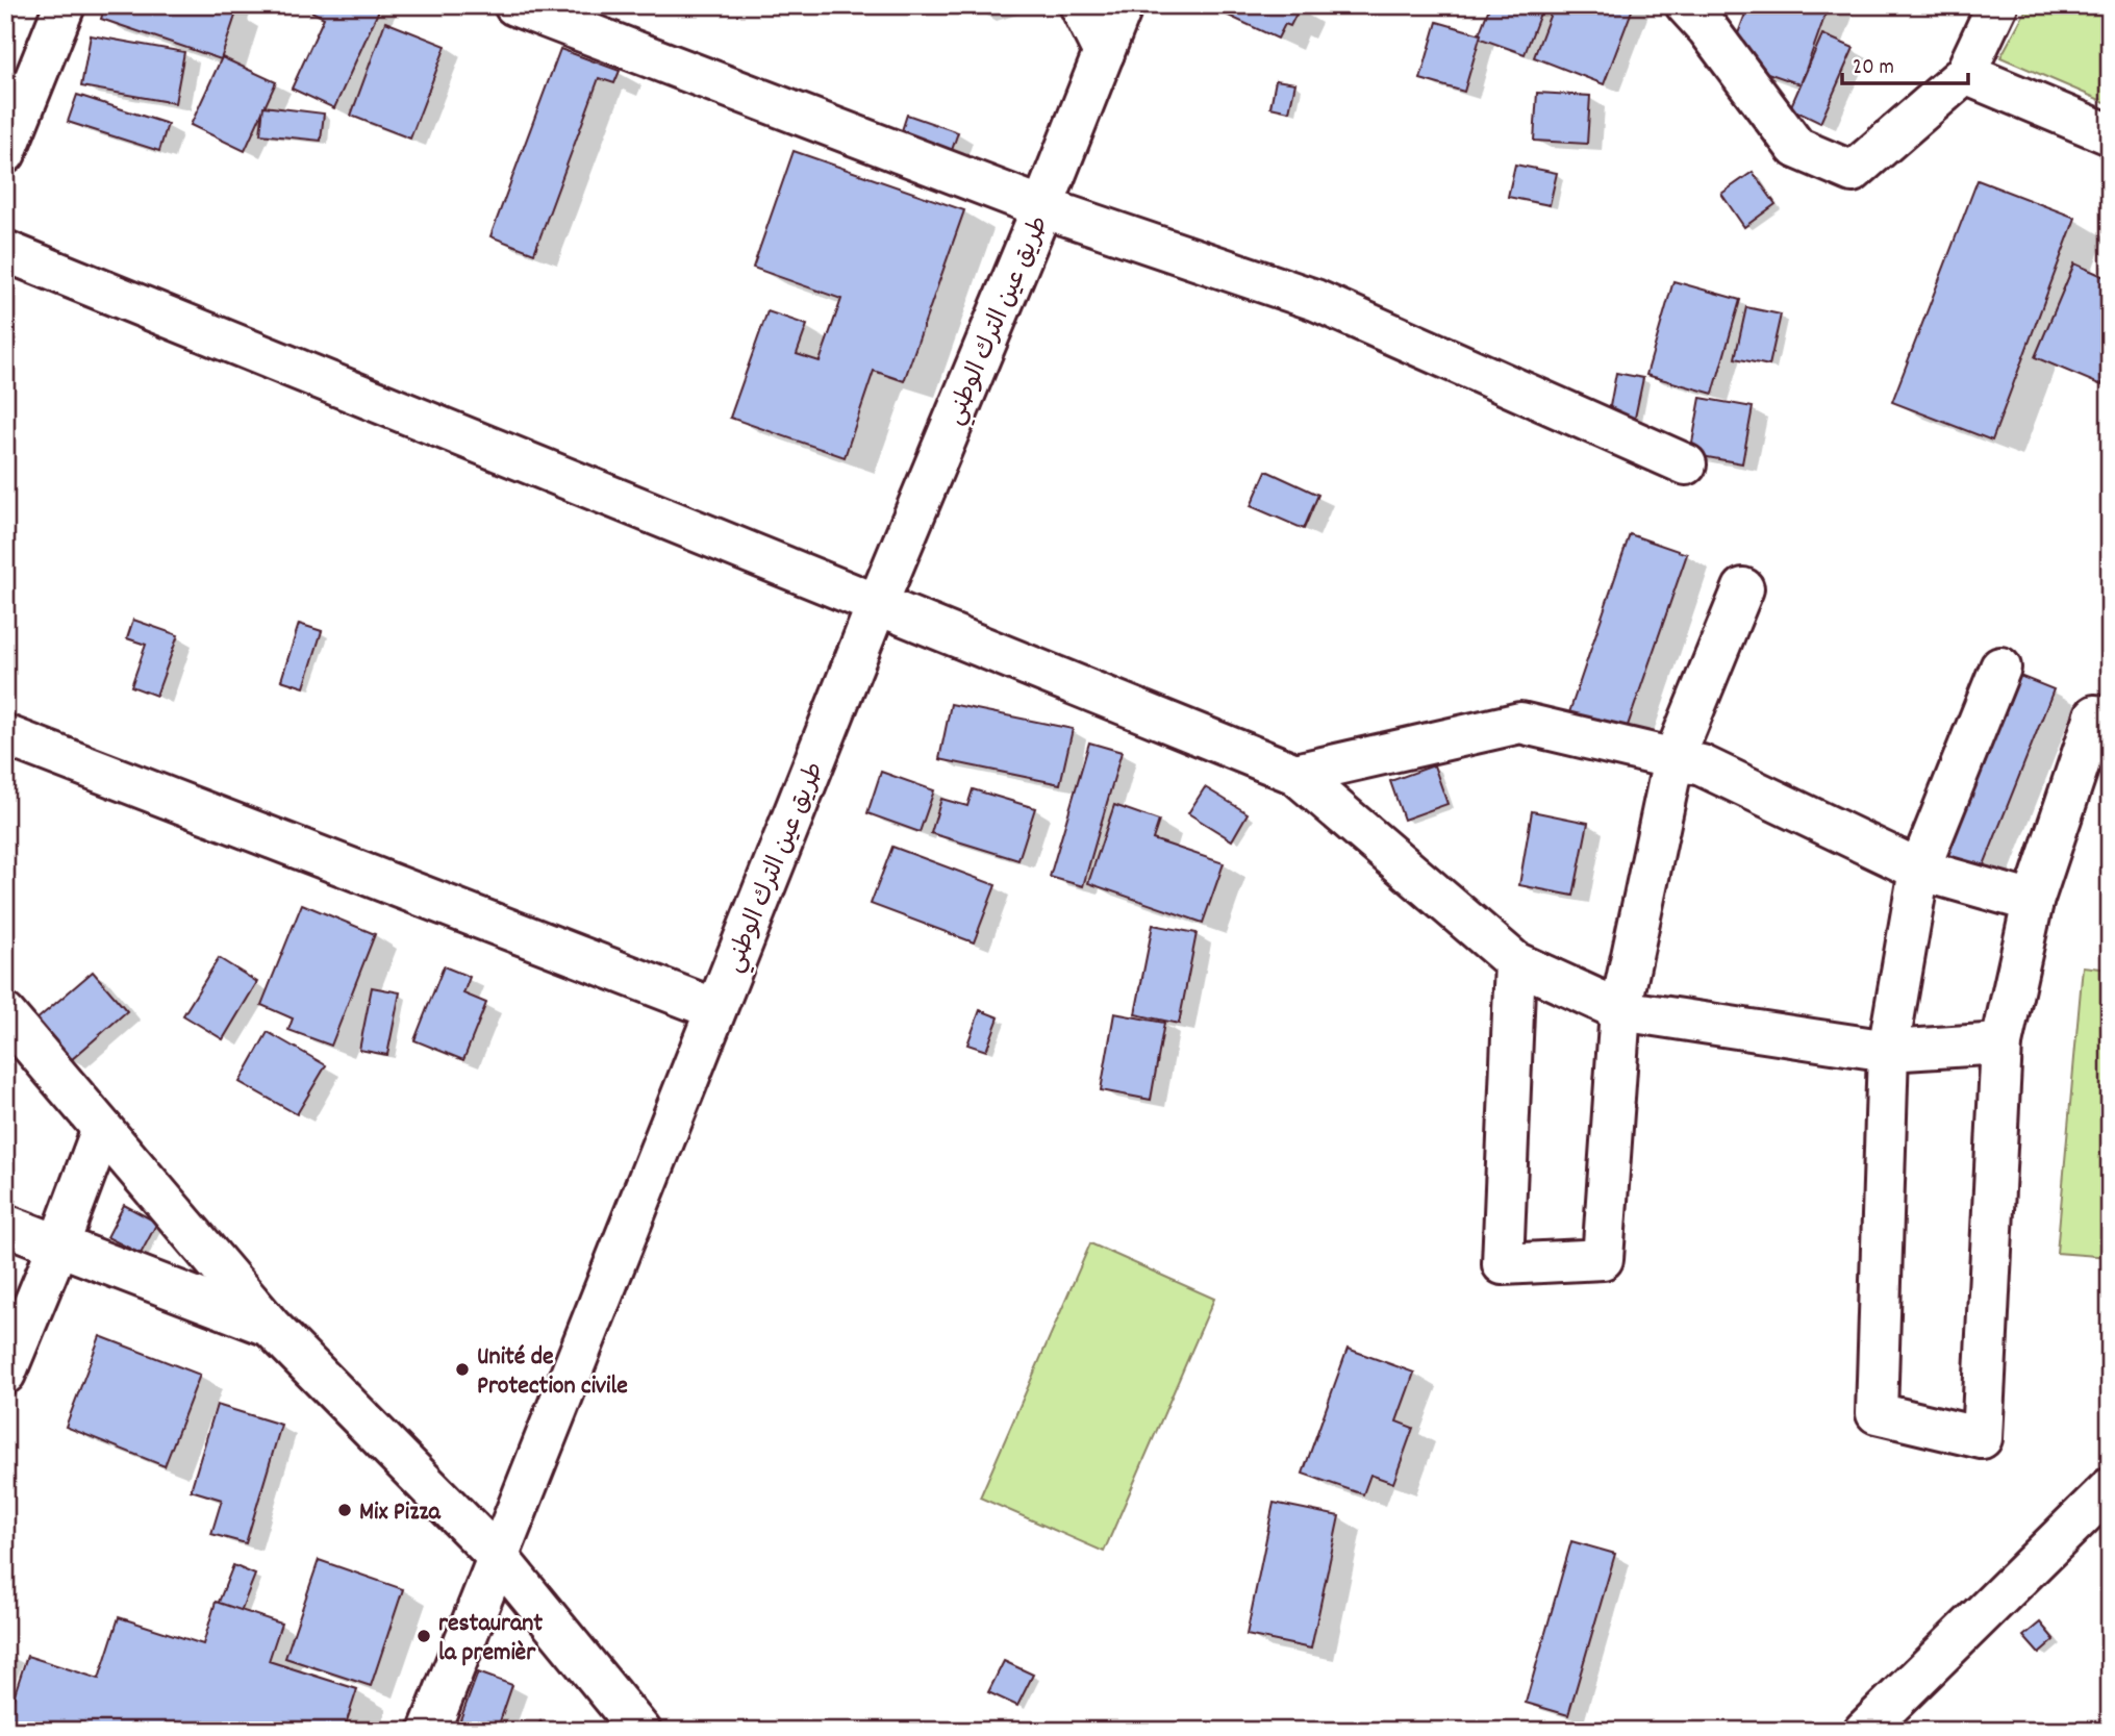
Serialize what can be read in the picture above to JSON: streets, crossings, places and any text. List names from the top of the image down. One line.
{"streets":{"street":["طريق عين الترك الوطني"]},"places":["Unité de Protection civile","Mix Pizza","restaurant la premièr"],"scale_bar":"20 m"}
